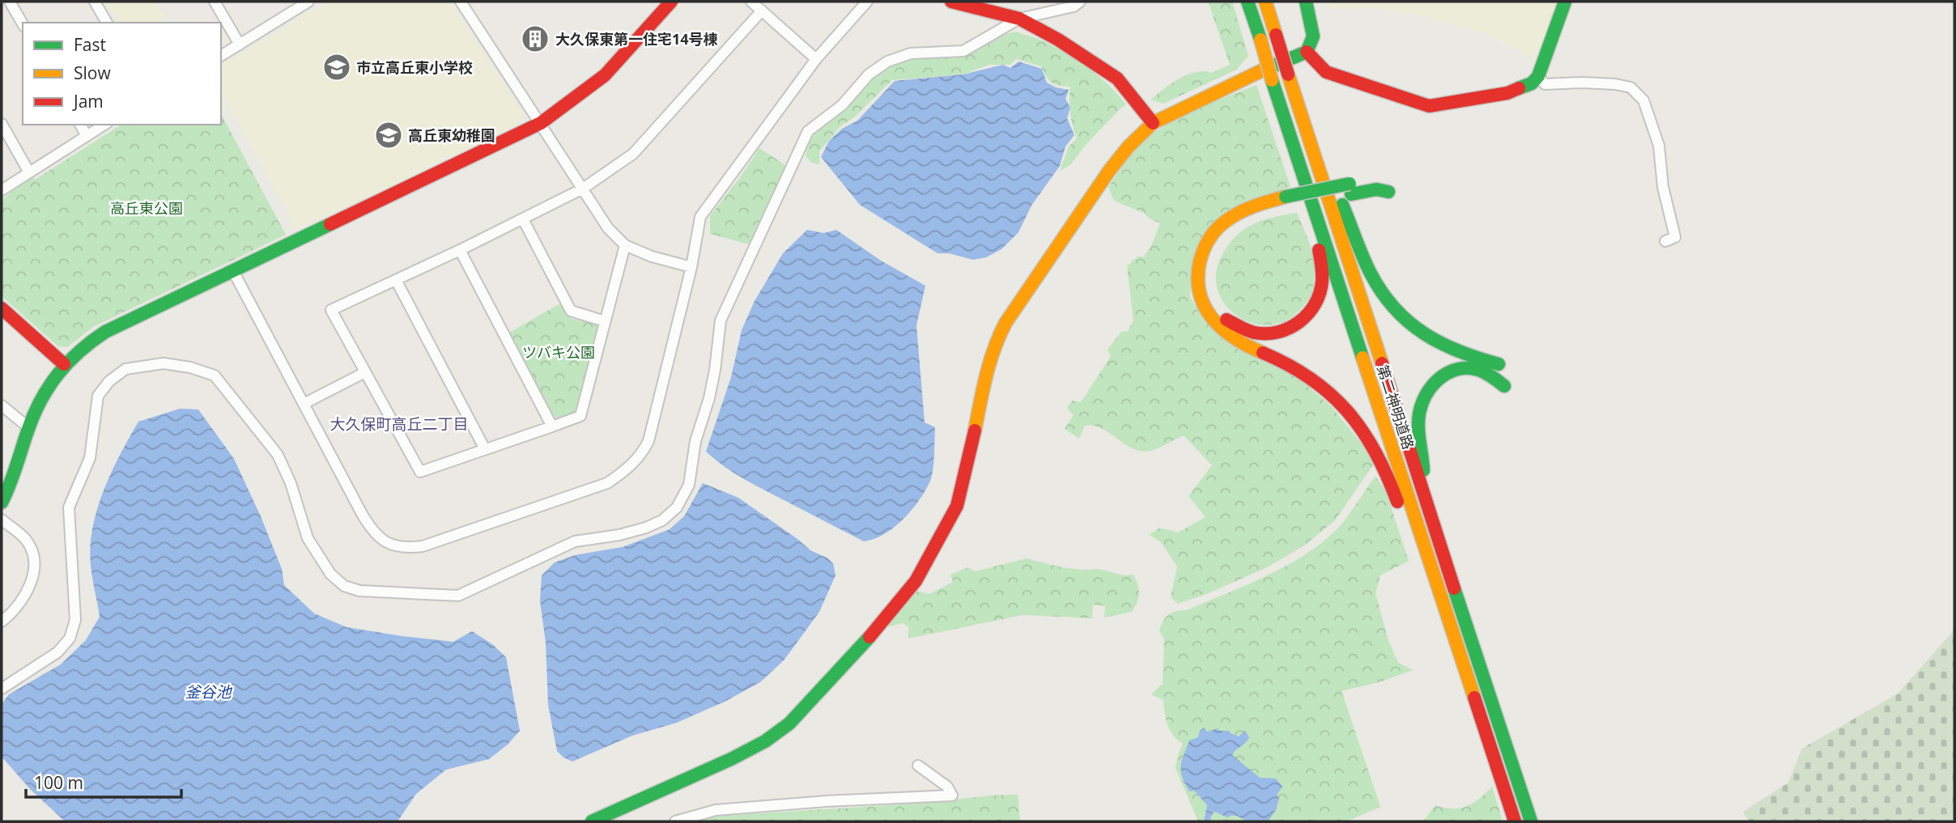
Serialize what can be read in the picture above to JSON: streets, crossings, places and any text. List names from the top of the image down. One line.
{"streets":{"main road":["第二神明道路"]},"districts":["大久保町高丘二丁目"],"water":["釜谷池"],"parks":["高丘東公園","ツバキ公園"],"places":{"building":["大久保東第一住宅14号棟"],"school or university":["市立高丘東小学校","高丘東幼稚園"]},"legend":["Fast","Slow","Jam"],"scale_bar":"100 m"}
